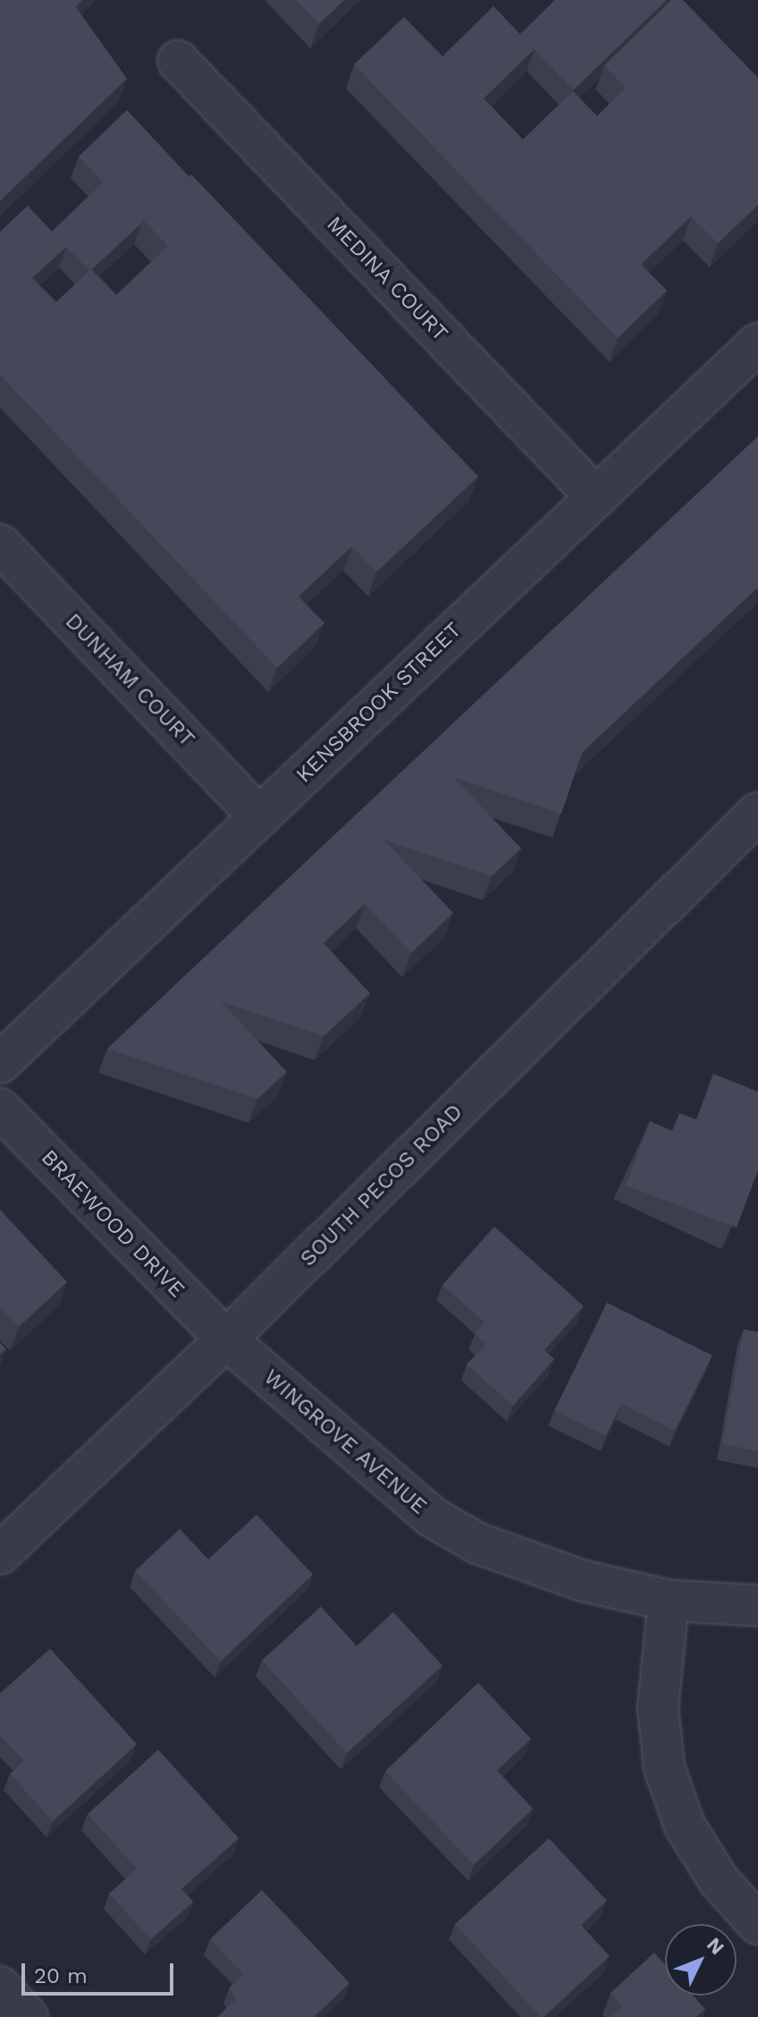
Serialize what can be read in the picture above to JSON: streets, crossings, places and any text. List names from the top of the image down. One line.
{"streets":{"street":["MEDINA COURT","DUNHAM COURT","KENSBROOK STREET","SOUTH PECOS ROAD","BRAEWOOD DRIVE","WINGROVE AVENUE"]},"crossings":[["MEDINA COURT","KENSBROOK STREET"],["DUNHAM COURT","KENSBROOK STREET"],["SOUTH PECOS ROAD","BRAEWOOD DRIVE"],["SOUTH PECOS ROAD","WINGROVE AVENUE"],["BRAEWOOD DRIVE","WINGROVE AVENUE"]],"scale_bar":"20 m","north":"top right"}
